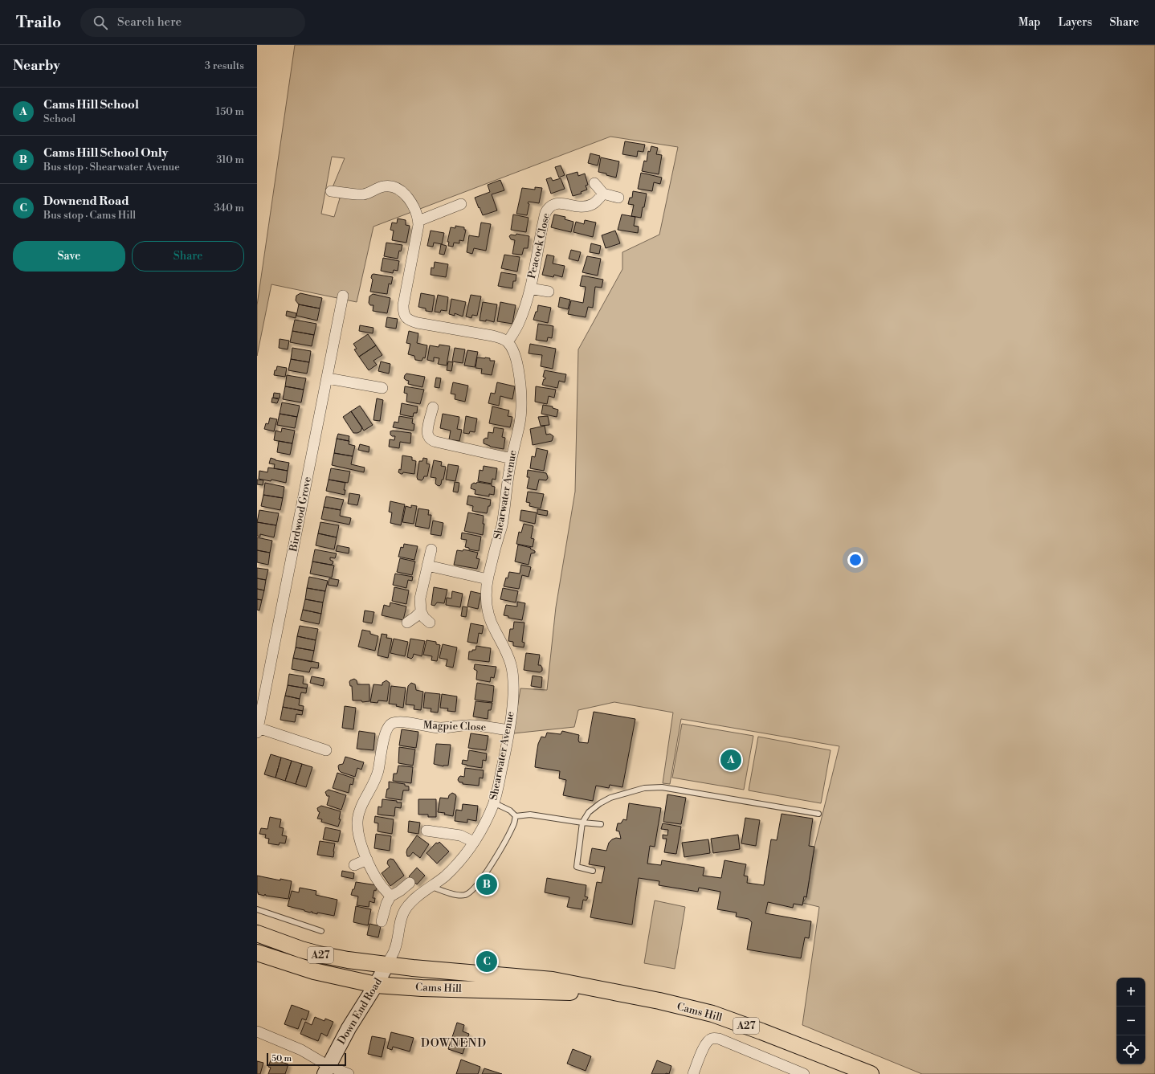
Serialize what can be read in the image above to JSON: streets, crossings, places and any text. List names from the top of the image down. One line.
{"streets":{"main road":["A27","Cams Hill"],"street":["Peacock Close","Shearwater Avenue","Birdwood Grove","Magpie Close","Down End Road"]},"crossings":[["Peacock Close","Shearwater Avenue"],["Shearwater Avenue","Magpie Close"],["Shearwater Avenue","A27"],["Shearwater Avenue","Cams Hill"],["Shearwater Avenue","Down End Road"],["A27","Cams Hill"],["A27","Down End Road"],["Cams Hill","Down End Road"]],"districts":["DOWNEND"],"scale_bar":"50 m","page":{"header":"Trailo","search":"Search here","nav":["Map","Layers","Share"],"heading":["Nearby","3 results"],"list":[{"mark":"A","name":"Cams Hill School","note":"School","value":"150 m"},{"mark":"B","name":"Cams Hill School Only","note":"Bus stop · Shearwater Avenue","value":"310 m"},{"mark":"C","name":"Downend Road","note":"Bus stop · Cams Hill","value":"340 m"}],"buttons":["Save","Share"],"pins":["A","B","C"],"map_buttons":["+","−"],"scale":"50 m"}}
